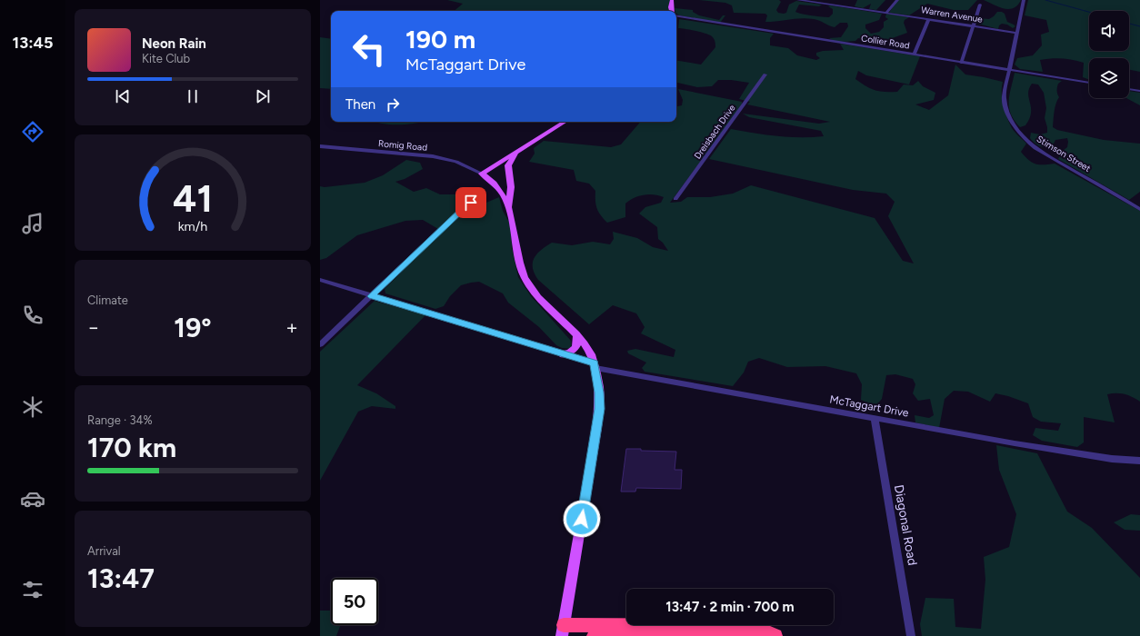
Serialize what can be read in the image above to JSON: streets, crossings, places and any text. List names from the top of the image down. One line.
{"streets":{"street":["Warren Avenue","Collier Road","Dreisbach Drive","Romig Road","Stimson Street","McTaggart Drive","Diagonal Road"]},"crossings":[["Warren Avenue","Stimson Street"],["Collier Road","Stimson Street"],["McTaggart Drive","Diagonal Road"]],"page":{"tabs":"13:45","turn":["190 m","McTaggart Drive"],"song":["Neon Rain","Kite Club"],"then":"Then","tile":["Climate",["Range · 34%","170 km"],["Arrival","13:47"]],"heat":["−","19°","+"],"limit":"50","trip":"13:47 · 2 min · 700 m","gauge":["41","km/h"]}}
